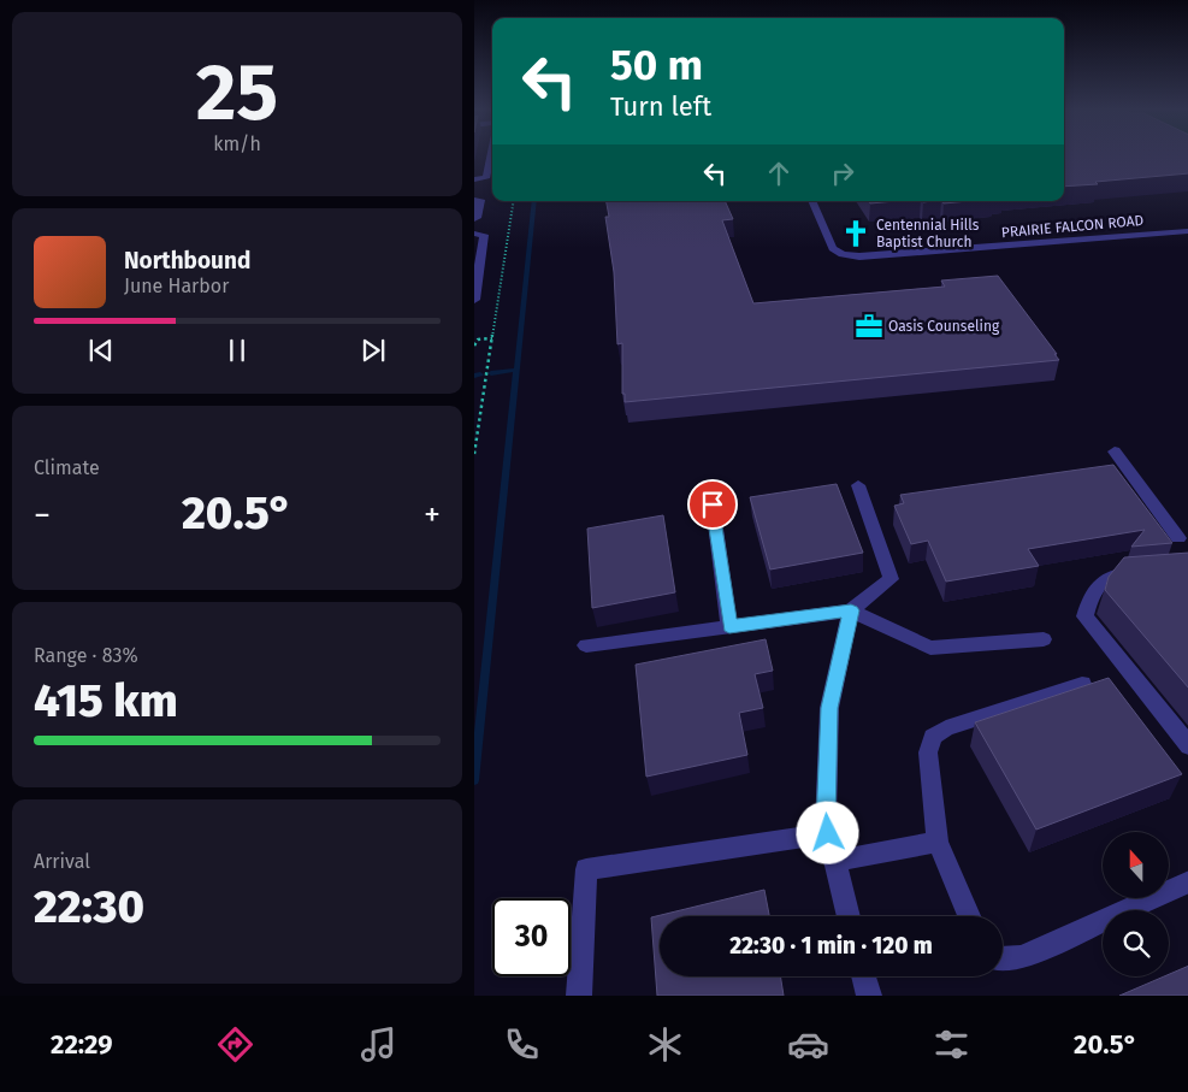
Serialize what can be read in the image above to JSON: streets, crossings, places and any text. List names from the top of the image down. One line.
{"streets":{"street":["PRAIRIE FALCON ROAD"]},"places":{"church":["Centennial Hills Baptist Church"],"office":["Oasis Counseling"]},"north":"top","page":{"tile":[["25","km/h"],"Climate",["Range · 83%","415 km"],["Arrival","22:30"]],"turn":["50 m","Turn left"],"song":["Northbound","June Harbor"],"heat":["−","20.5°","+"],"limit":"30","trip":"22:30 · 1 min · 120 m","tabs":["22:29","20.5°"]}}
